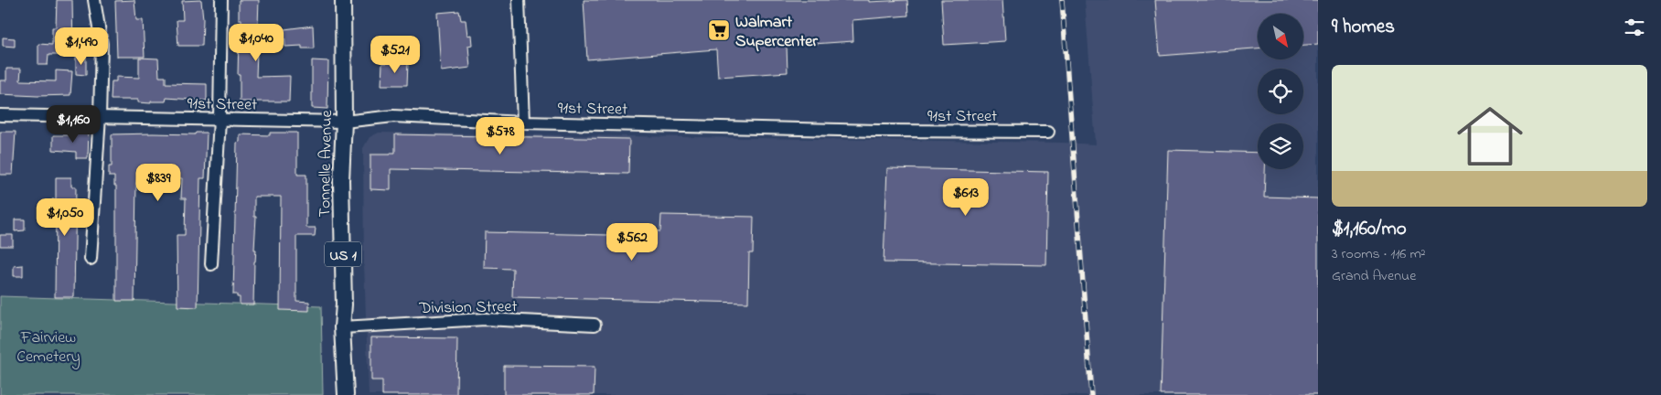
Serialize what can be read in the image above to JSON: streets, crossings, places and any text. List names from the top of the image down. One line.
{"streets":{"main road":["Tonnelle Avenue","US 1"],"street":["91st Street","Division Street"]},"crossings":[["91st Street","Tonnelle Avenue"],["Tonnelle Avenue","US 1"],["Tonnelle Avenue","Division Street"],["US 1","Division Street"]],"parks":["Fairview Cemetery"],"places":{"supermarket":["Walmart Supercenter"]},"north":"bottom right","page":{"heading":"9 homes","price":["$1,040","$1,490","$521","$1,160","$578","$839","$613","$1,050","$562"],"list":[{"name":"$1,160/mo","note":"3 rooms · 116 m² · Grand Avenue"}]}}
